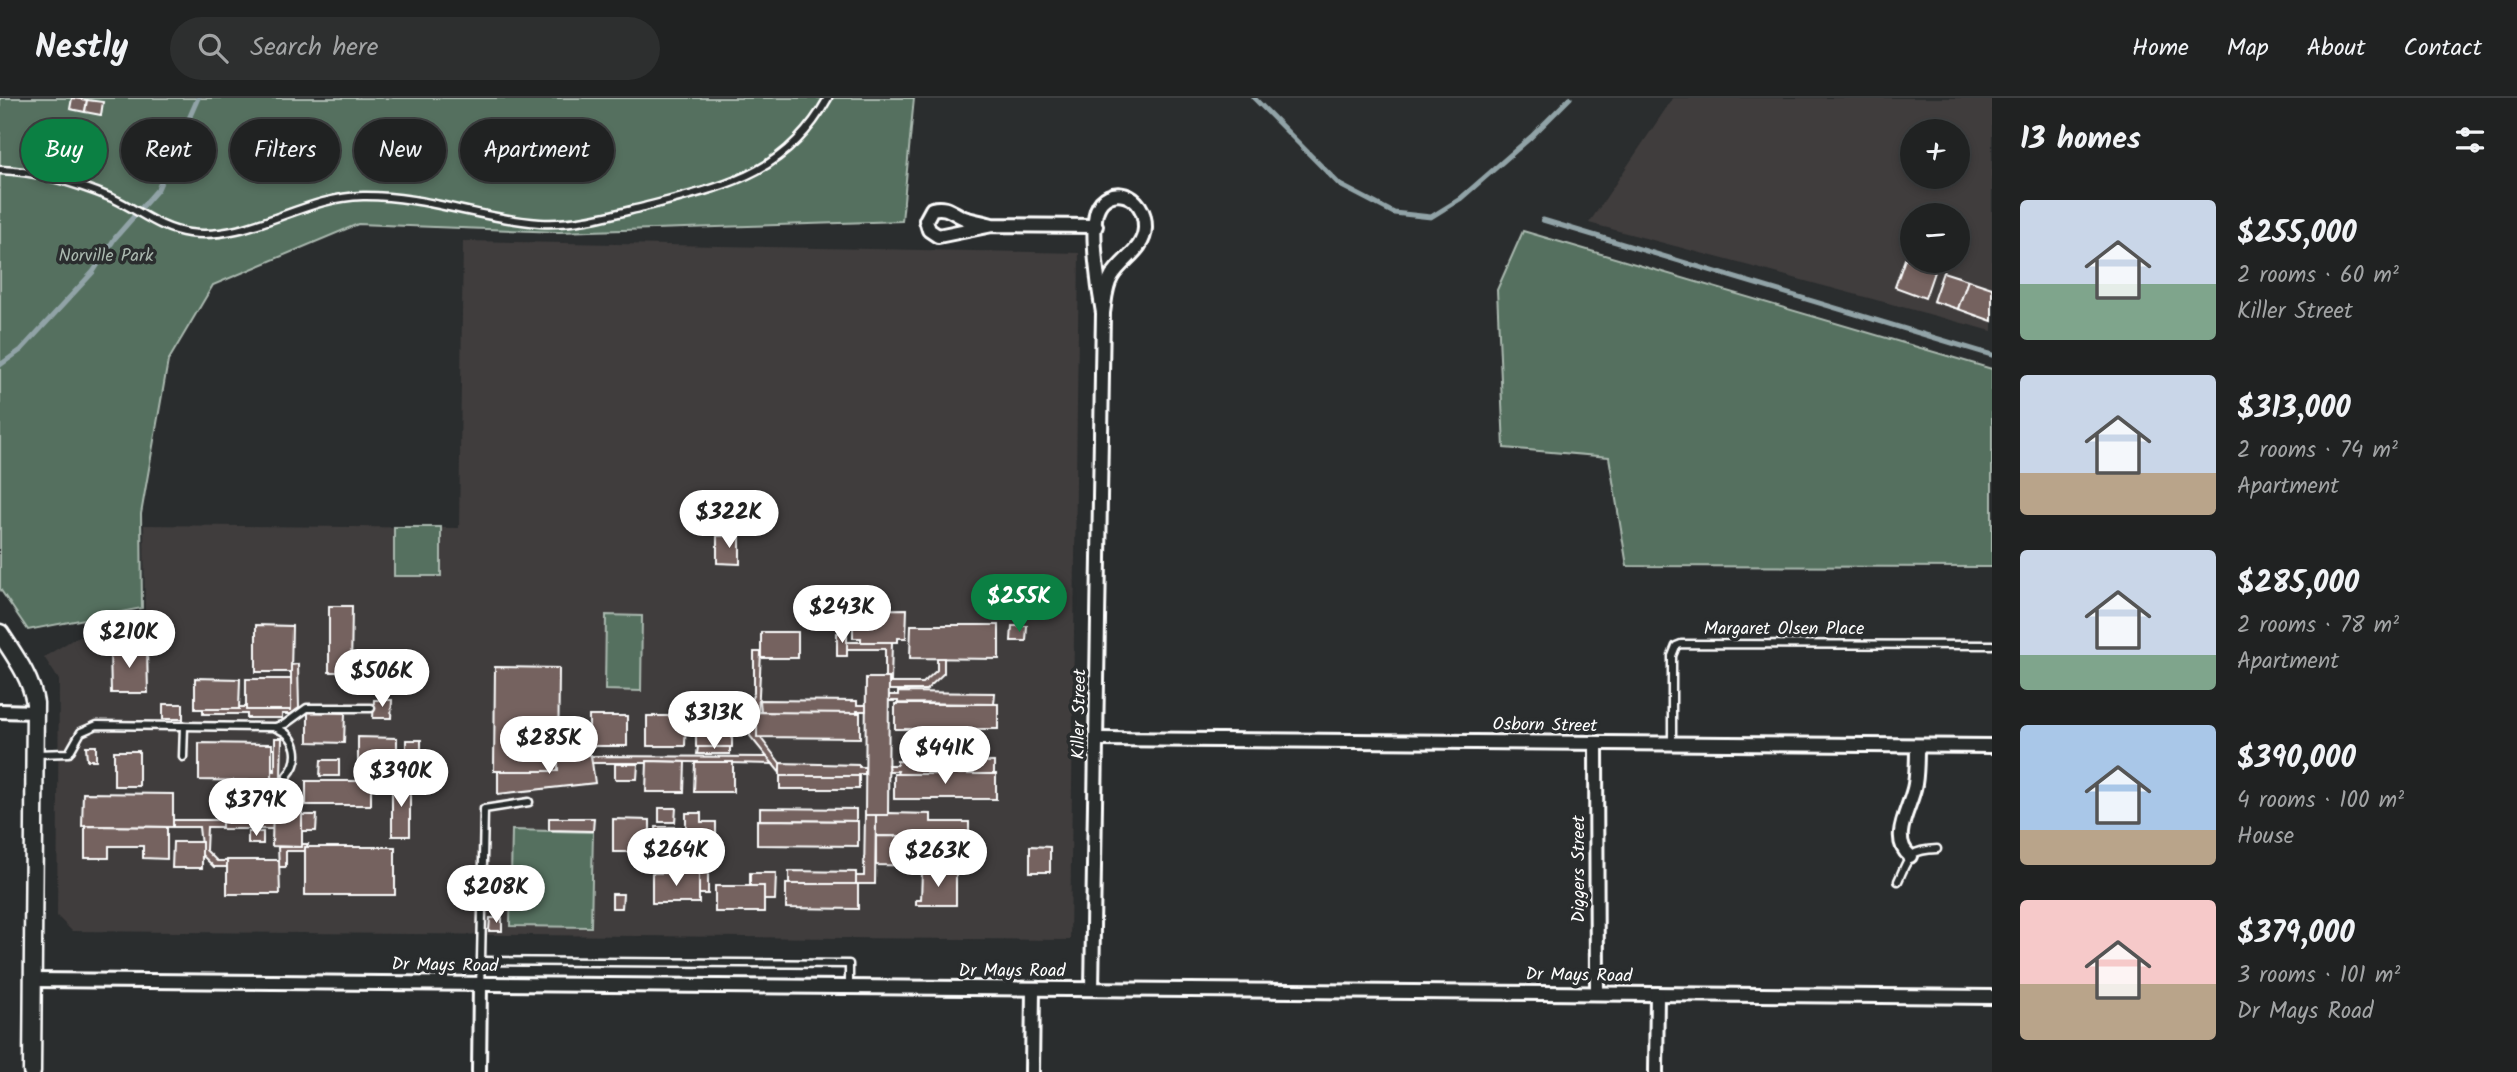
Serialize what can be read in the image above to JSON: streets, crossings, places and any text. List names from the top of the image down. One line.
{"streets":{"street":["Killer Street","Osborn Street","Diggers Street","Dr Mays Road"],"lane":["Margaret Olsen Place"]},"crossings":[["Margaret Olsen Place","Osborn Street"],["Killer Street","Osborn Street"],["Killer Street","Dr Mays Road"],["Osborn Street","Diggers Street"],["Diggers Street","Dr Mays Road"]],"parks":["Norville Park"],"page":{"header":"Nestly","search":"Search here","nav":["Home","Map","About","Contact"],"heading":"13 homes","map_buttons":["+","−"],"chip":["Buy","Rent","Filters","New","Apartment"],"list":[{"name":"$255,000","note":"2 rooms · 60 m² · Killer Street"},{"name":"$313,000","note":"2 rooms · 74 m² · Apartment"},{"name":"$285,000","note":"2 rooms · 78 m² · Apartment"},{"name":"$390,000","note":"4 rooms · 100 m² · House"},{"name":"$379,000","note":"3 rooms · 101 m² · Dr Mays Road"}],"price":["$322K","$255K","$243K","$210K","$506K","$313K","$285K","$441K","$390K","$379K","$264K","$263K","$208K"]}}
